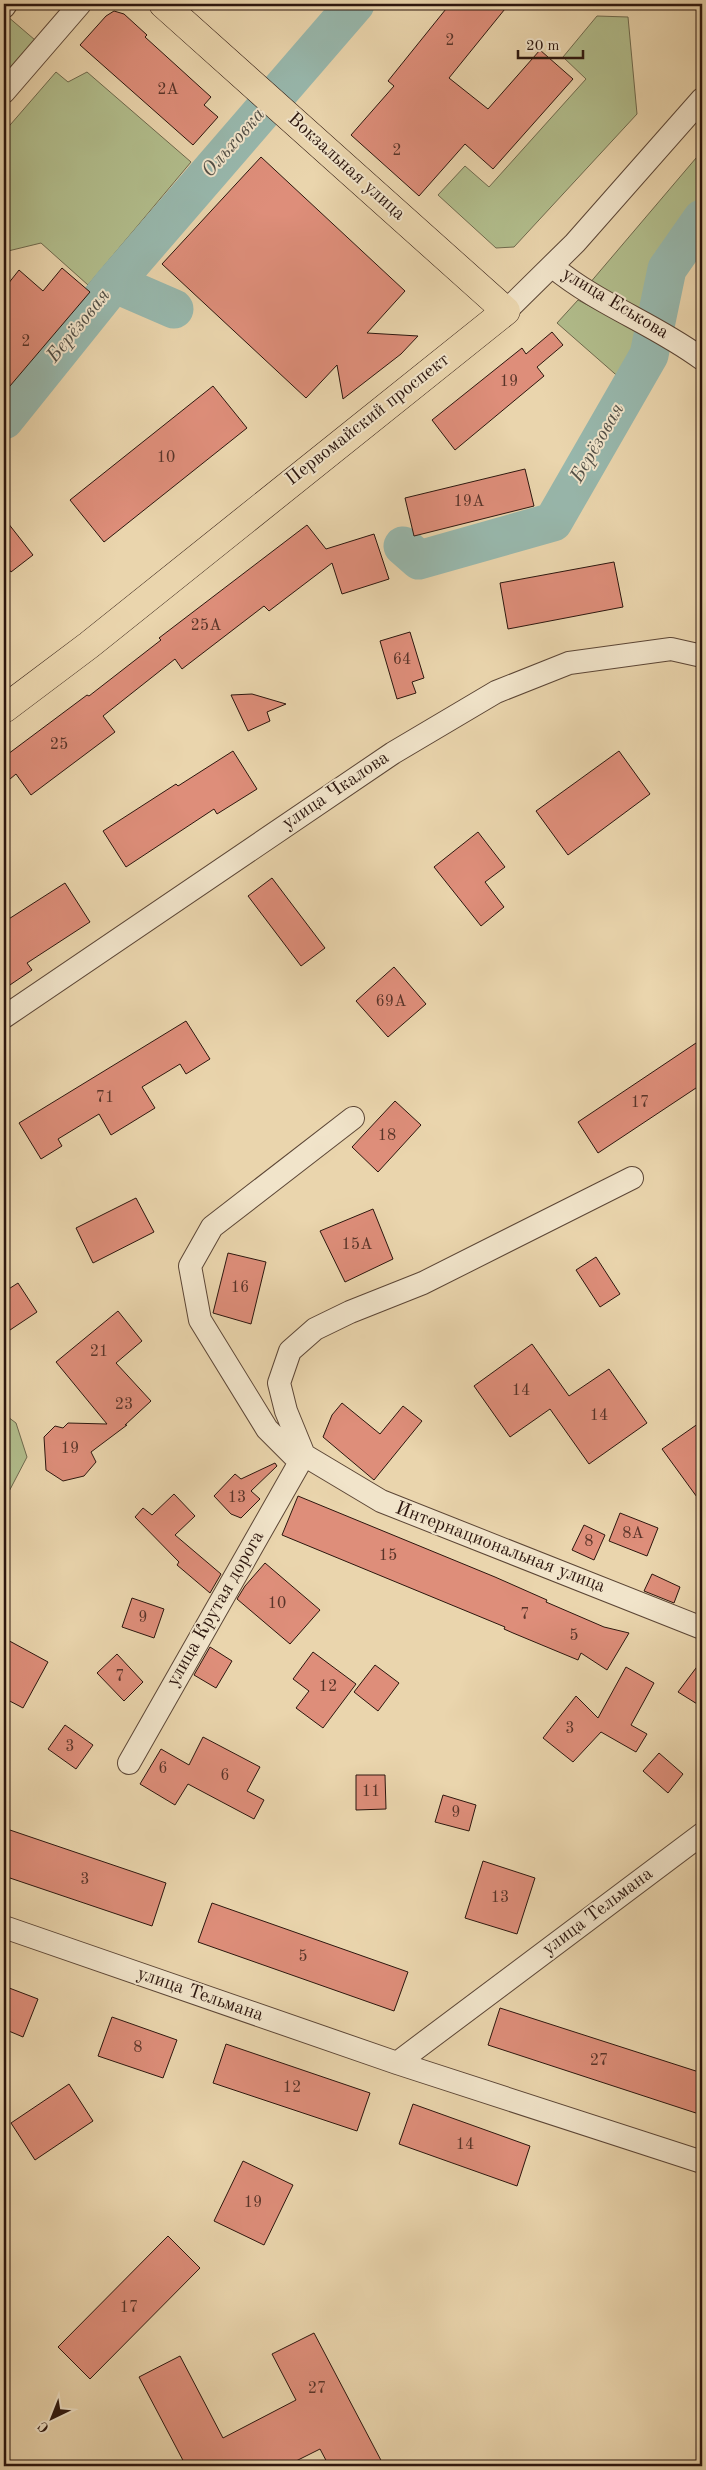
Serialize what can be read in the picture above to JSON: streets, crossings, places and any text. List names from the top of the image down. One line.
{"streets":{"main road":["Вокзальная улица","Первомайский проспект"],"street":["улица Еськова","улица Чкалова","Интернациональная улица","улица Крутая дорога","улица Тельмана"]},"crossings":[["Вокзальная улица","Первомайский проспект"],["улица Еськова","Первомайский проспект"],["Интернациональная улица","улица Крутая дорога"]],"water":["Ольховка","Берёзовая"],"house_numbers":["2","2А","2","2","19","10","19А","25А","64","25","69А","71","17","18","15А","16","21","14","23","14","19","13","8А","8","15","10","7","9","5","7","12","3","3","6","6","11","9","3","13","5","8","27","12","14","19","17","27"],"scale_bar":"20 m","north":"bottom left"}
